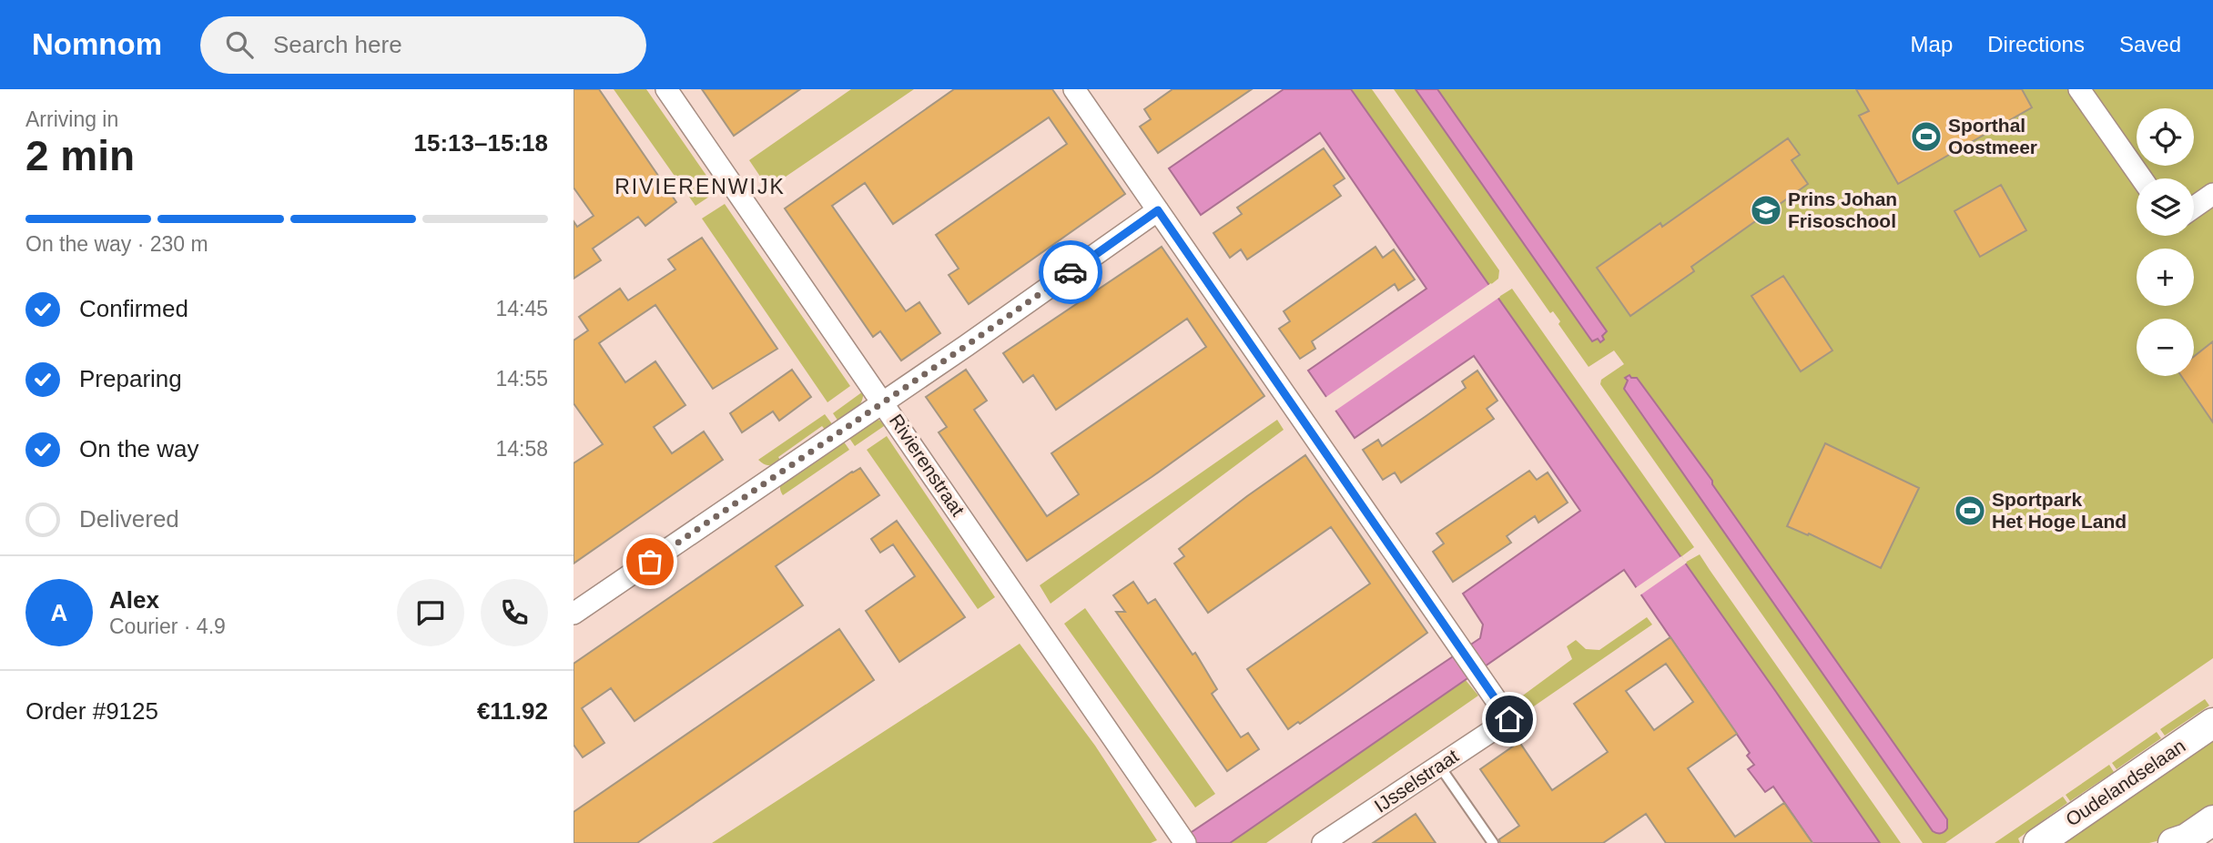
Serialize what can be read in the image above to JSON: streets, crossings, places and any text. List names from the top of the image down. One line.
{"streets":{"street":["Rivierenstraat","IJsselstraat","Oudelandselaan"]},"districts":["RIVIERENWIJK"],"places":{"sports":["Sporthal Oostmeer","Sportpark Het Hoge Land"],"school or university":["Prins Johan Frisoschool"]},"page":{"header":"Nomnom","search":"Search here","nav":["Map","Directions","Saved"],"heading":["2 min","Arriving in","15:13–15:18"],"panel":["Alex","Courier · 4.9","Order #9125","€11.92"],"map_buttons":["+","−"],"bar":"On the way · 230 m","list":[["Confirmed","14:45"],["Preparing","14:55"],["On the way","14:58"],"Delivered"],"round":"A"}}
